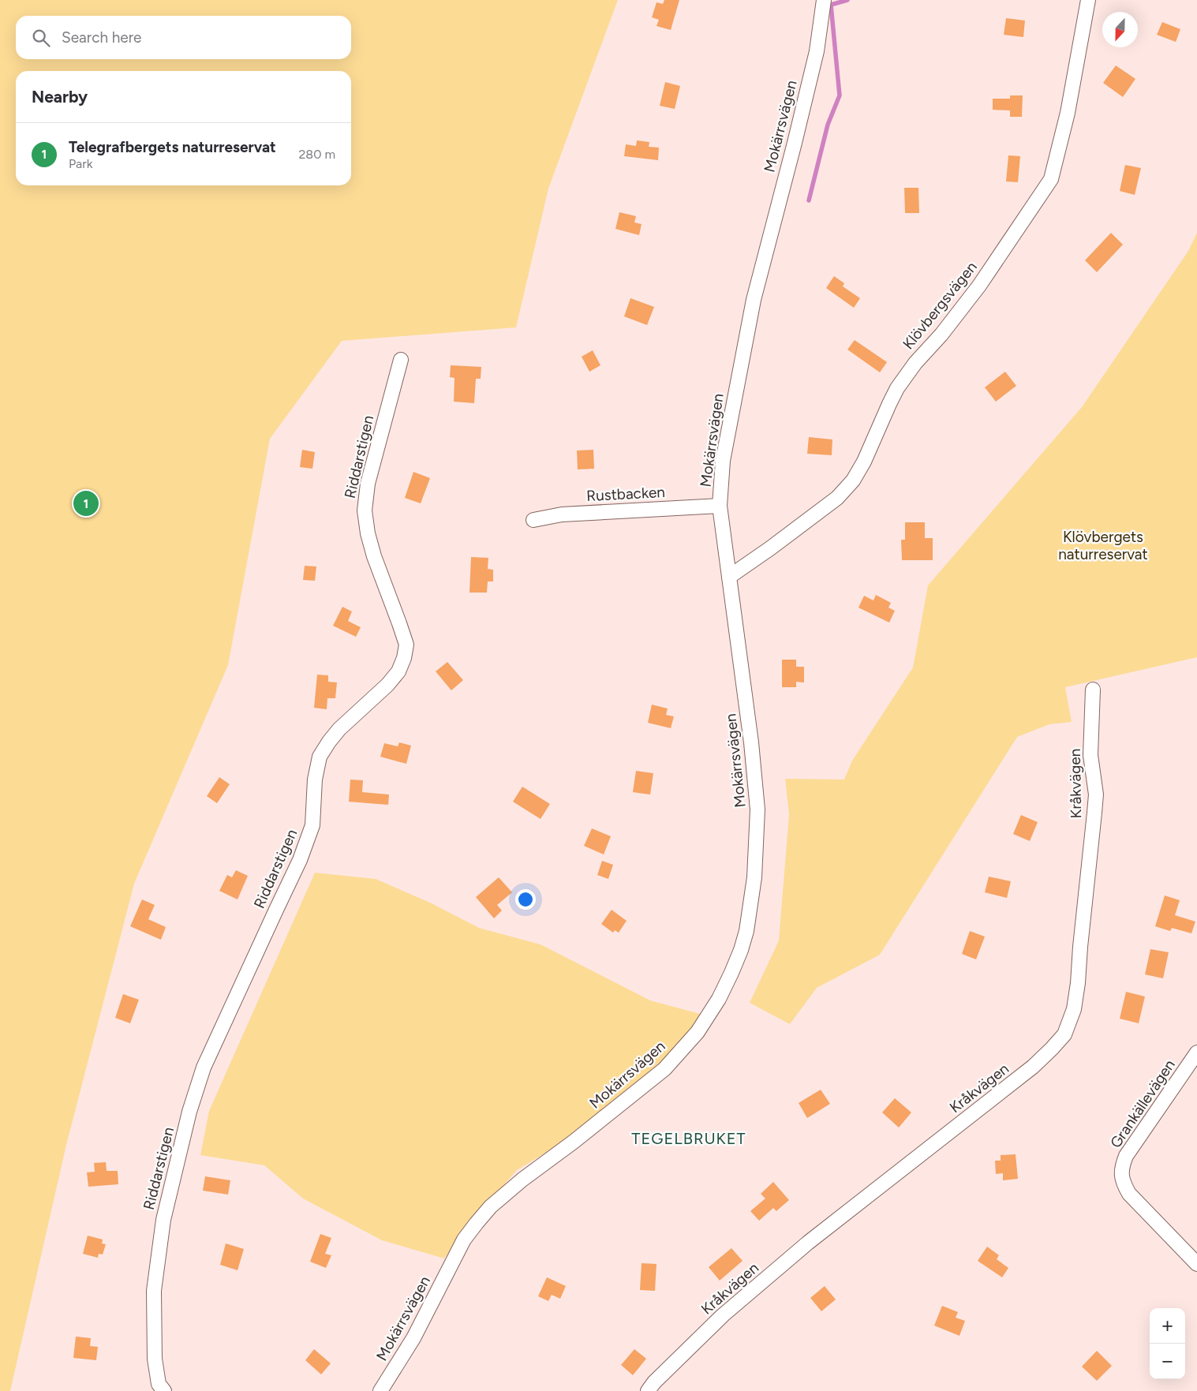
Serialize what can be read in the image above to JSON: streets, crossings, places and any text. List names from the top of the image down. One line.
{"streets":{"street":["Mokärrsvägen","Klövbergsvägen","Riddarstigen","Rustbacken","Kråkvägen","Grankällevägen"]},"crossings":[["Mokärrsvägen","Klövbergsvägen"],["Mokärrsvägen","Rustbacken"]],"districts":["TEGELBRUKET"],"parks":["Klövbergets naturreservat"],"north":"bottom","page":{"search":"Search here","heading":"Nearby","list":[{"mark":"1","name":"Telegrafbergets naturreservat","note":"Park","value":"280 m"}],"pins":"1","map_buttons":["+","−"]}}
